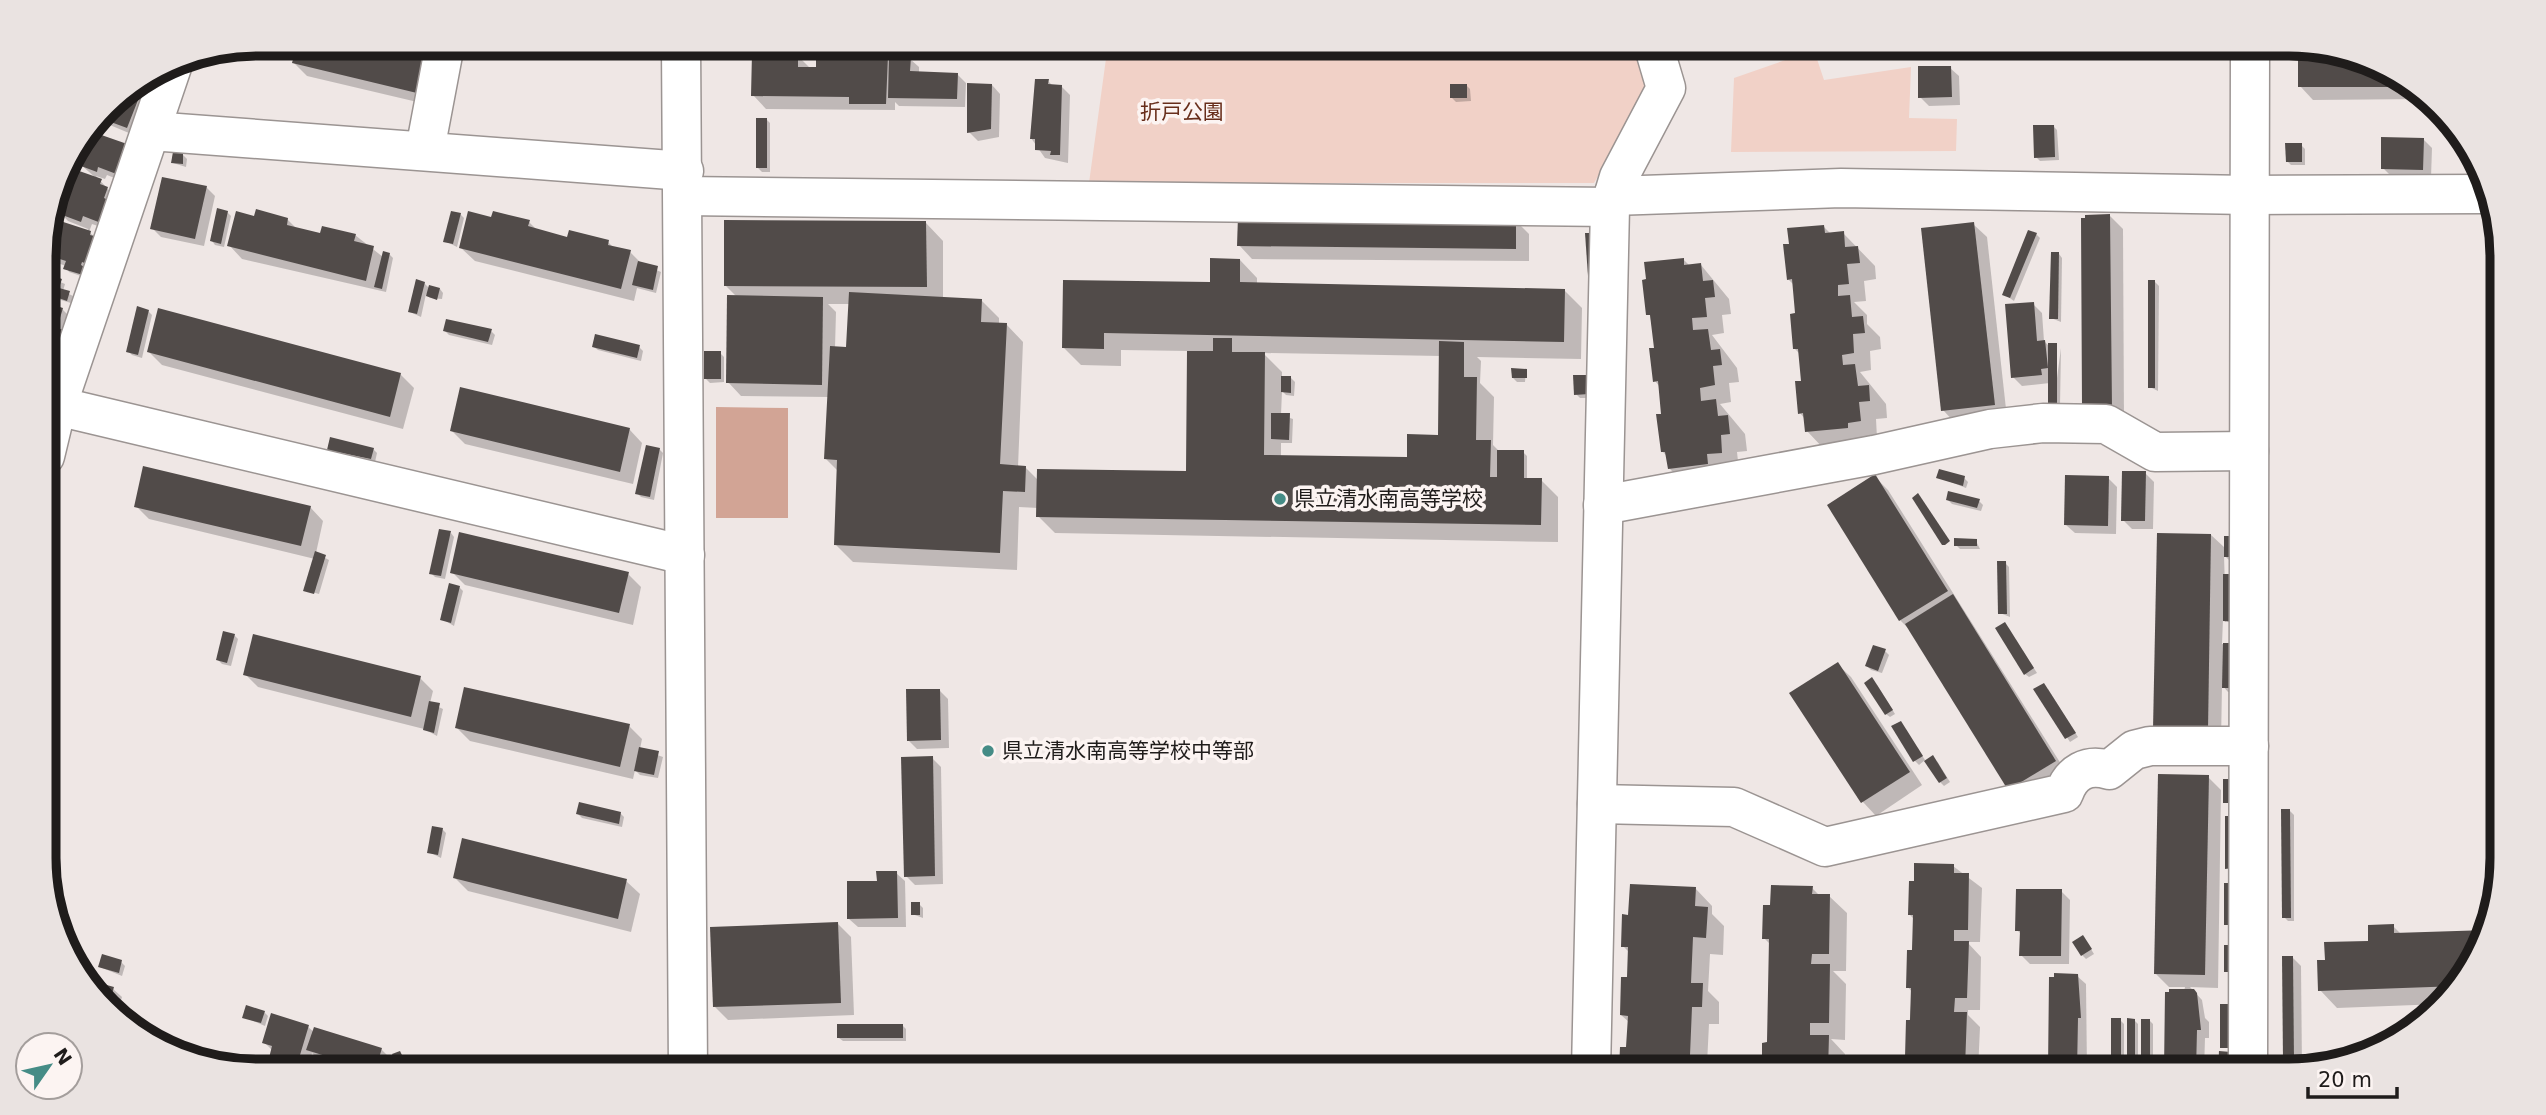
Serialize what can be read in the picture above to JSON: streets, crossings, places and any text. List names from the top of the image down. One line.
{"parks":["折戸公園"],"places":["県立清水南高等学校","県立清水南高等学校中等部"],"scale_bar":"20 m","north":"top right"}
